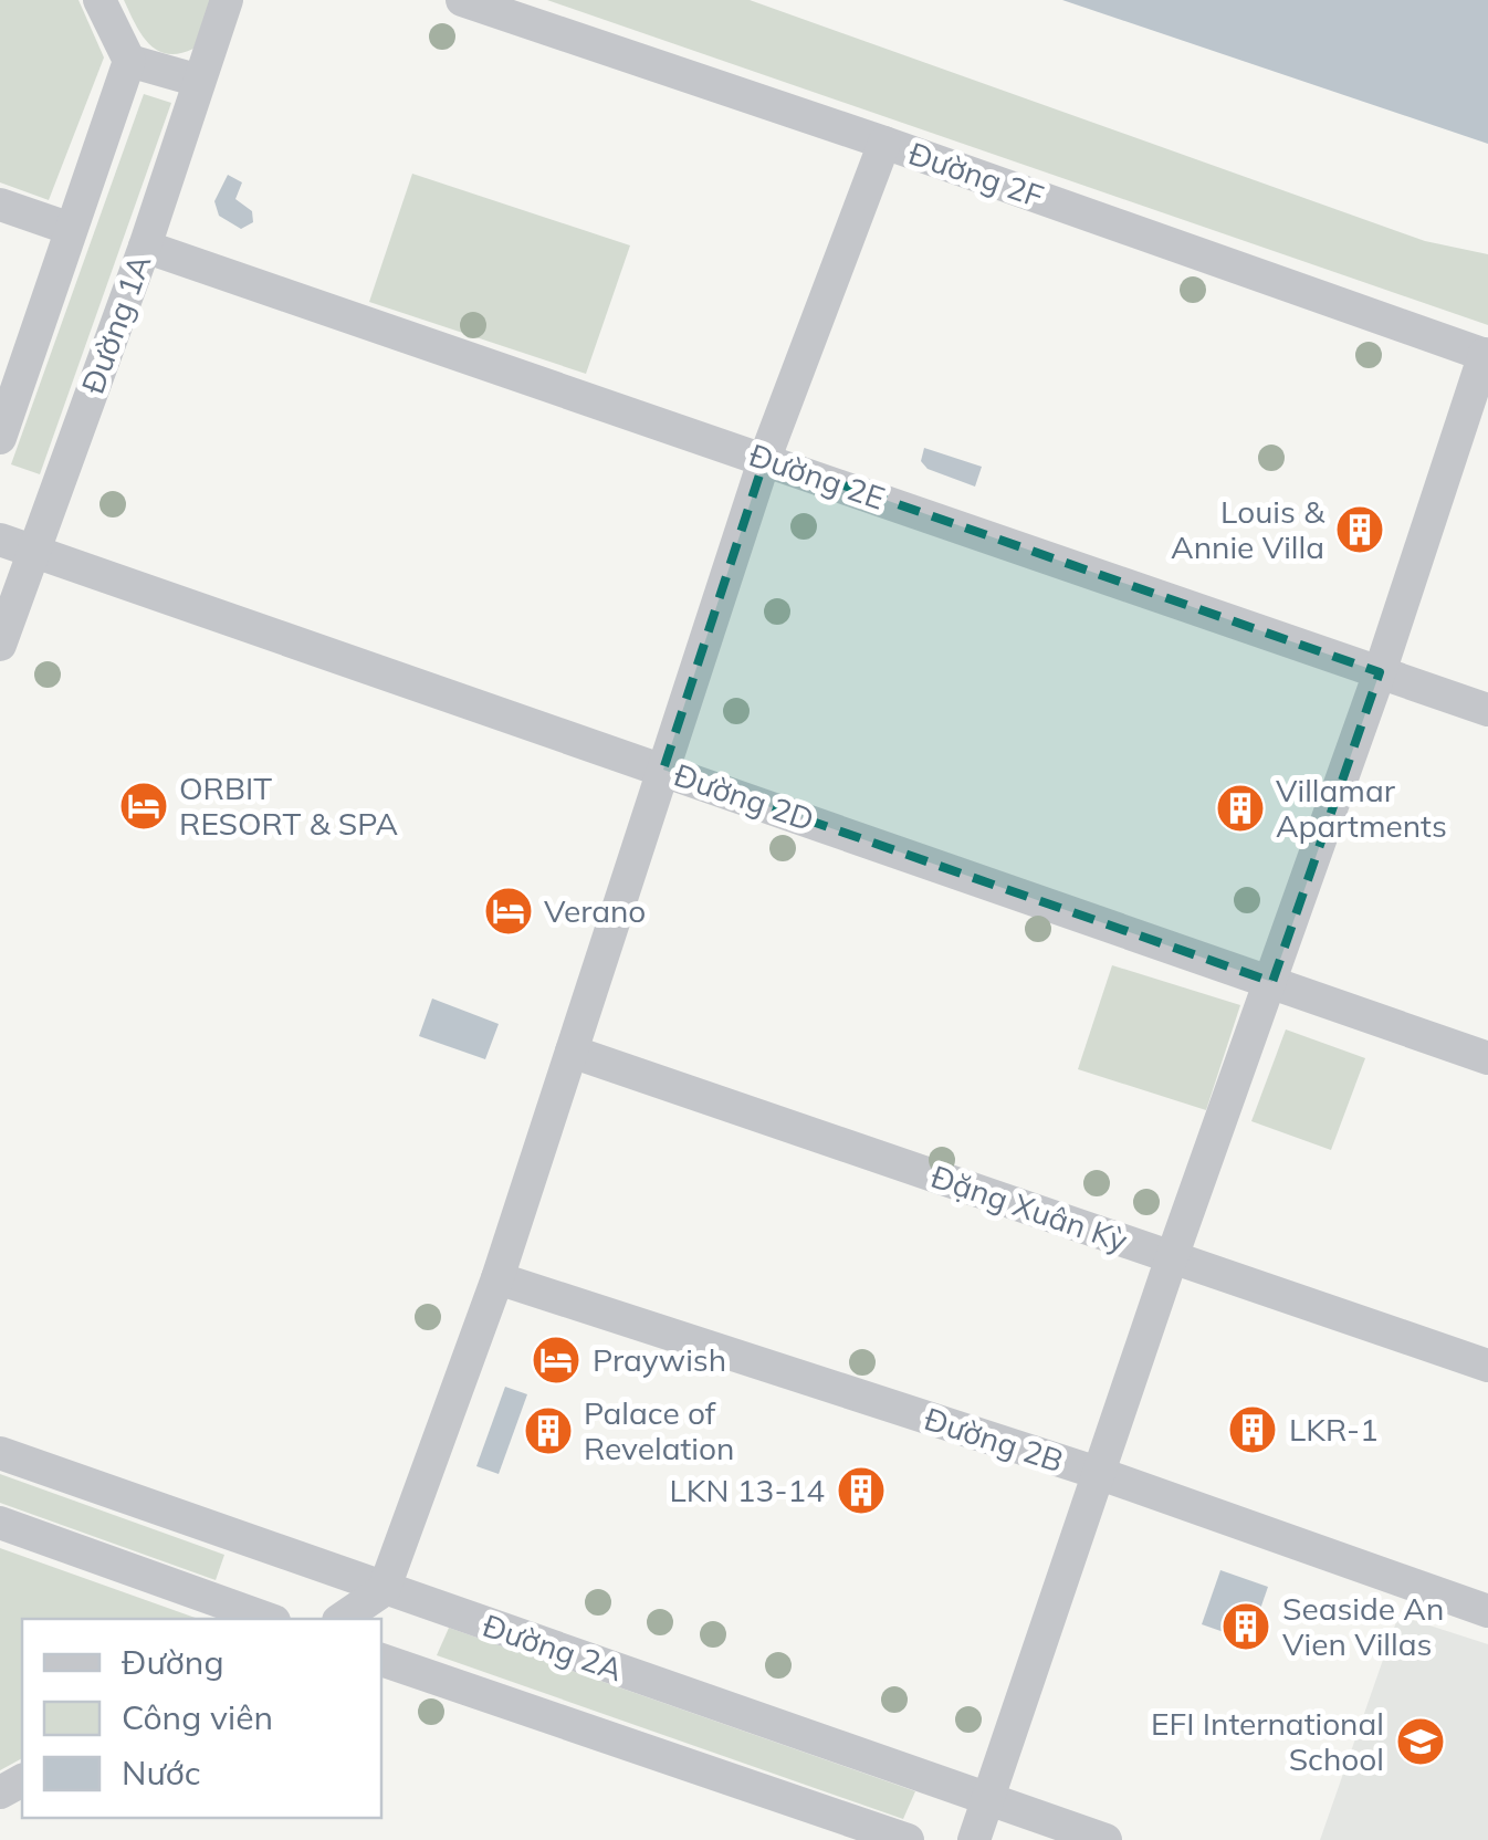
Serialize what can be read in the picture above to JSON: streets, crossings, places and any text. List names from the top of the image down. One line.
{"streets":{"street":["Đường 2F","Đường 1A","Đường 2E","Đường 2D","Đặng Xuân Kỳ","Đường 2B","Đường 2A"]},"crossings":[["Đường 1A","Đường 2E"],["Đường 1A","Đường 2D"]],"places":{"building":["Louis & Annie Villa","Villamar Apartments","LKR-1","Palace of Revelation","LKN 13-14","Seaside An Vien Villas"],"hotel":["ORBIT RESORT & SPA","Verano","Praywish"],"school or university":["EFI International School"]},"legend":["Đường","Công viên","Nước"]}
